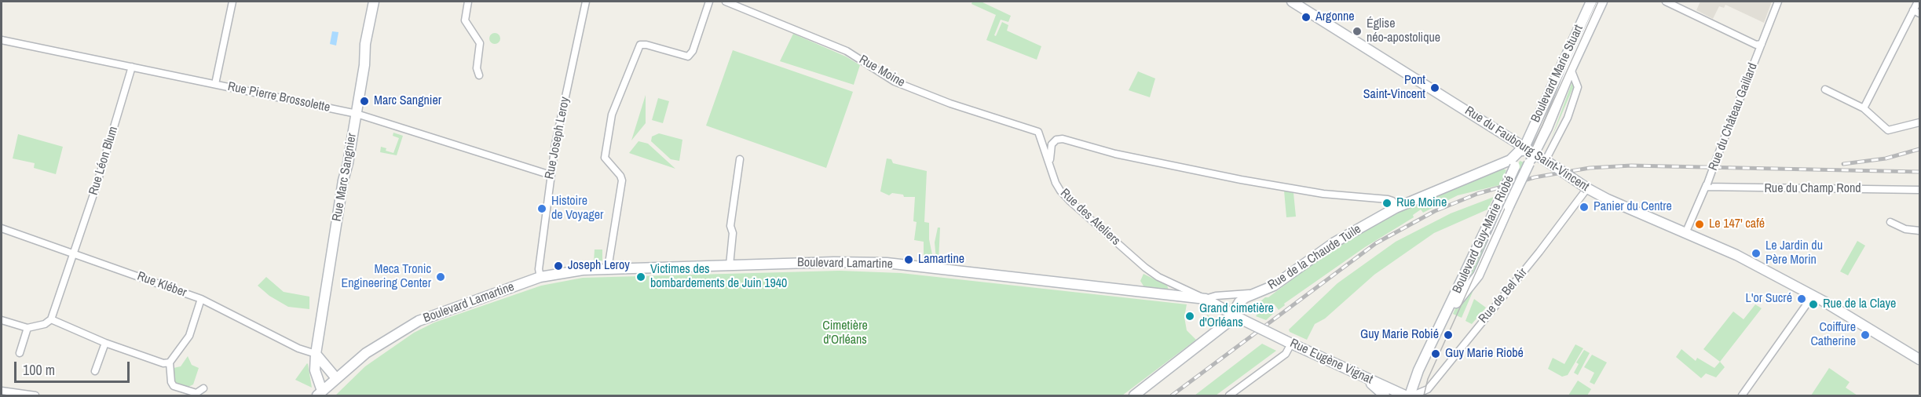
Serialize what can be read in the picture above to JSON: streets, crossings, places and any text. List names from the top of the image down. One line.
{"streets":{"street":["Rue Moine","Boulevard Marie Stuart","Rue Pierre Brossolette","Rue du Château Gaillard","Rue Joseph Leroy","Rue du Faubourg Saint-Vincent","Rue Léon Blum","Rue Marc Sangnier","Rue du Champ Rond","Rue des Ateliers","Boulevard Guy-Marie Riobé","Rue de la Chaude Tuile","Boulevard Lamartine","Rue Kléber","Rue de Bel Air","Rue Eugène Vignat"]},"crossings":[["Rue Moine","Rue des Ateliers"],["Boulevard Marie Stuart","Rue du Faubourg Saint-Vincent"],["Boulevard Marie Stuart","Boulevard Guy-Marie Riobé"],["Boulevard Marie Stuart","Rue de la Chaude Tuile"],["Rue Pierre Brossolette","Rue Joseph Leroy"],["Rue Pierre Brossolette","Rue Léon Blum"],["Rue Pierre Brossolette","Rue Marc Sangnier"],["Rue du Château Gaillard","Rue du Faubourg Saint-Vincent"],["Rue du Château Gaillard","Rue du Champ Rond"],["Rue Joseph Leroy","Boulevard Lamartine"],["Rue du Faubourg Saint-Vincent","Boulevard Guy-Marie Riobé"],["Rue du Faubourg Saint-Vincent","Rue de la Chaude Tuile"],["Rue du Faubourg Saint-Vincent","Rue de Bel Air"],["Rue Léon Blum","Rue Kléber"],["Rue Marc Sangnier","Boulevard Lamartine"],["Rue Marc Sangnier","Rue Kléber"],["Rue des Ateliers","Rue de la Chaude Tuile"],["Rue des Ateliers","Boulevard Lamartine"],["Boulevard Guy-Marie Riobé","Rue de la Chaude Tuile"],["Boulevard Guy-Marie Riobé","Rue de Bel Air"],["Rue de la Chaude Tuile","Boulevard Lamartine"],["Rue de la Chaude Tuile","Rue Eugène Vignat"],["Boulevard Lamartine","Rue Eugène Vignat"]],"parks":["Cimetière d'Orléans"],"places":["Argonne","Église néo-apostolique","Pont Saint-Vincent","Marc Sangnier","Rue Moine","Panier du Centre","Histoire de Voyager","Le 147' café","Le Jardin du Père Morin","Lamartine","Joseph Leroy","Meca Tronic Engineering Center","Victimes des bombardements de Juin 1940","L'or Sucré","Rue de la Claye","Grand cimetière d'Orléans","Guy Marie Robié","Coiffure Catherine","Guy Marie Riobé"],"scale_bar":"100 m"}
